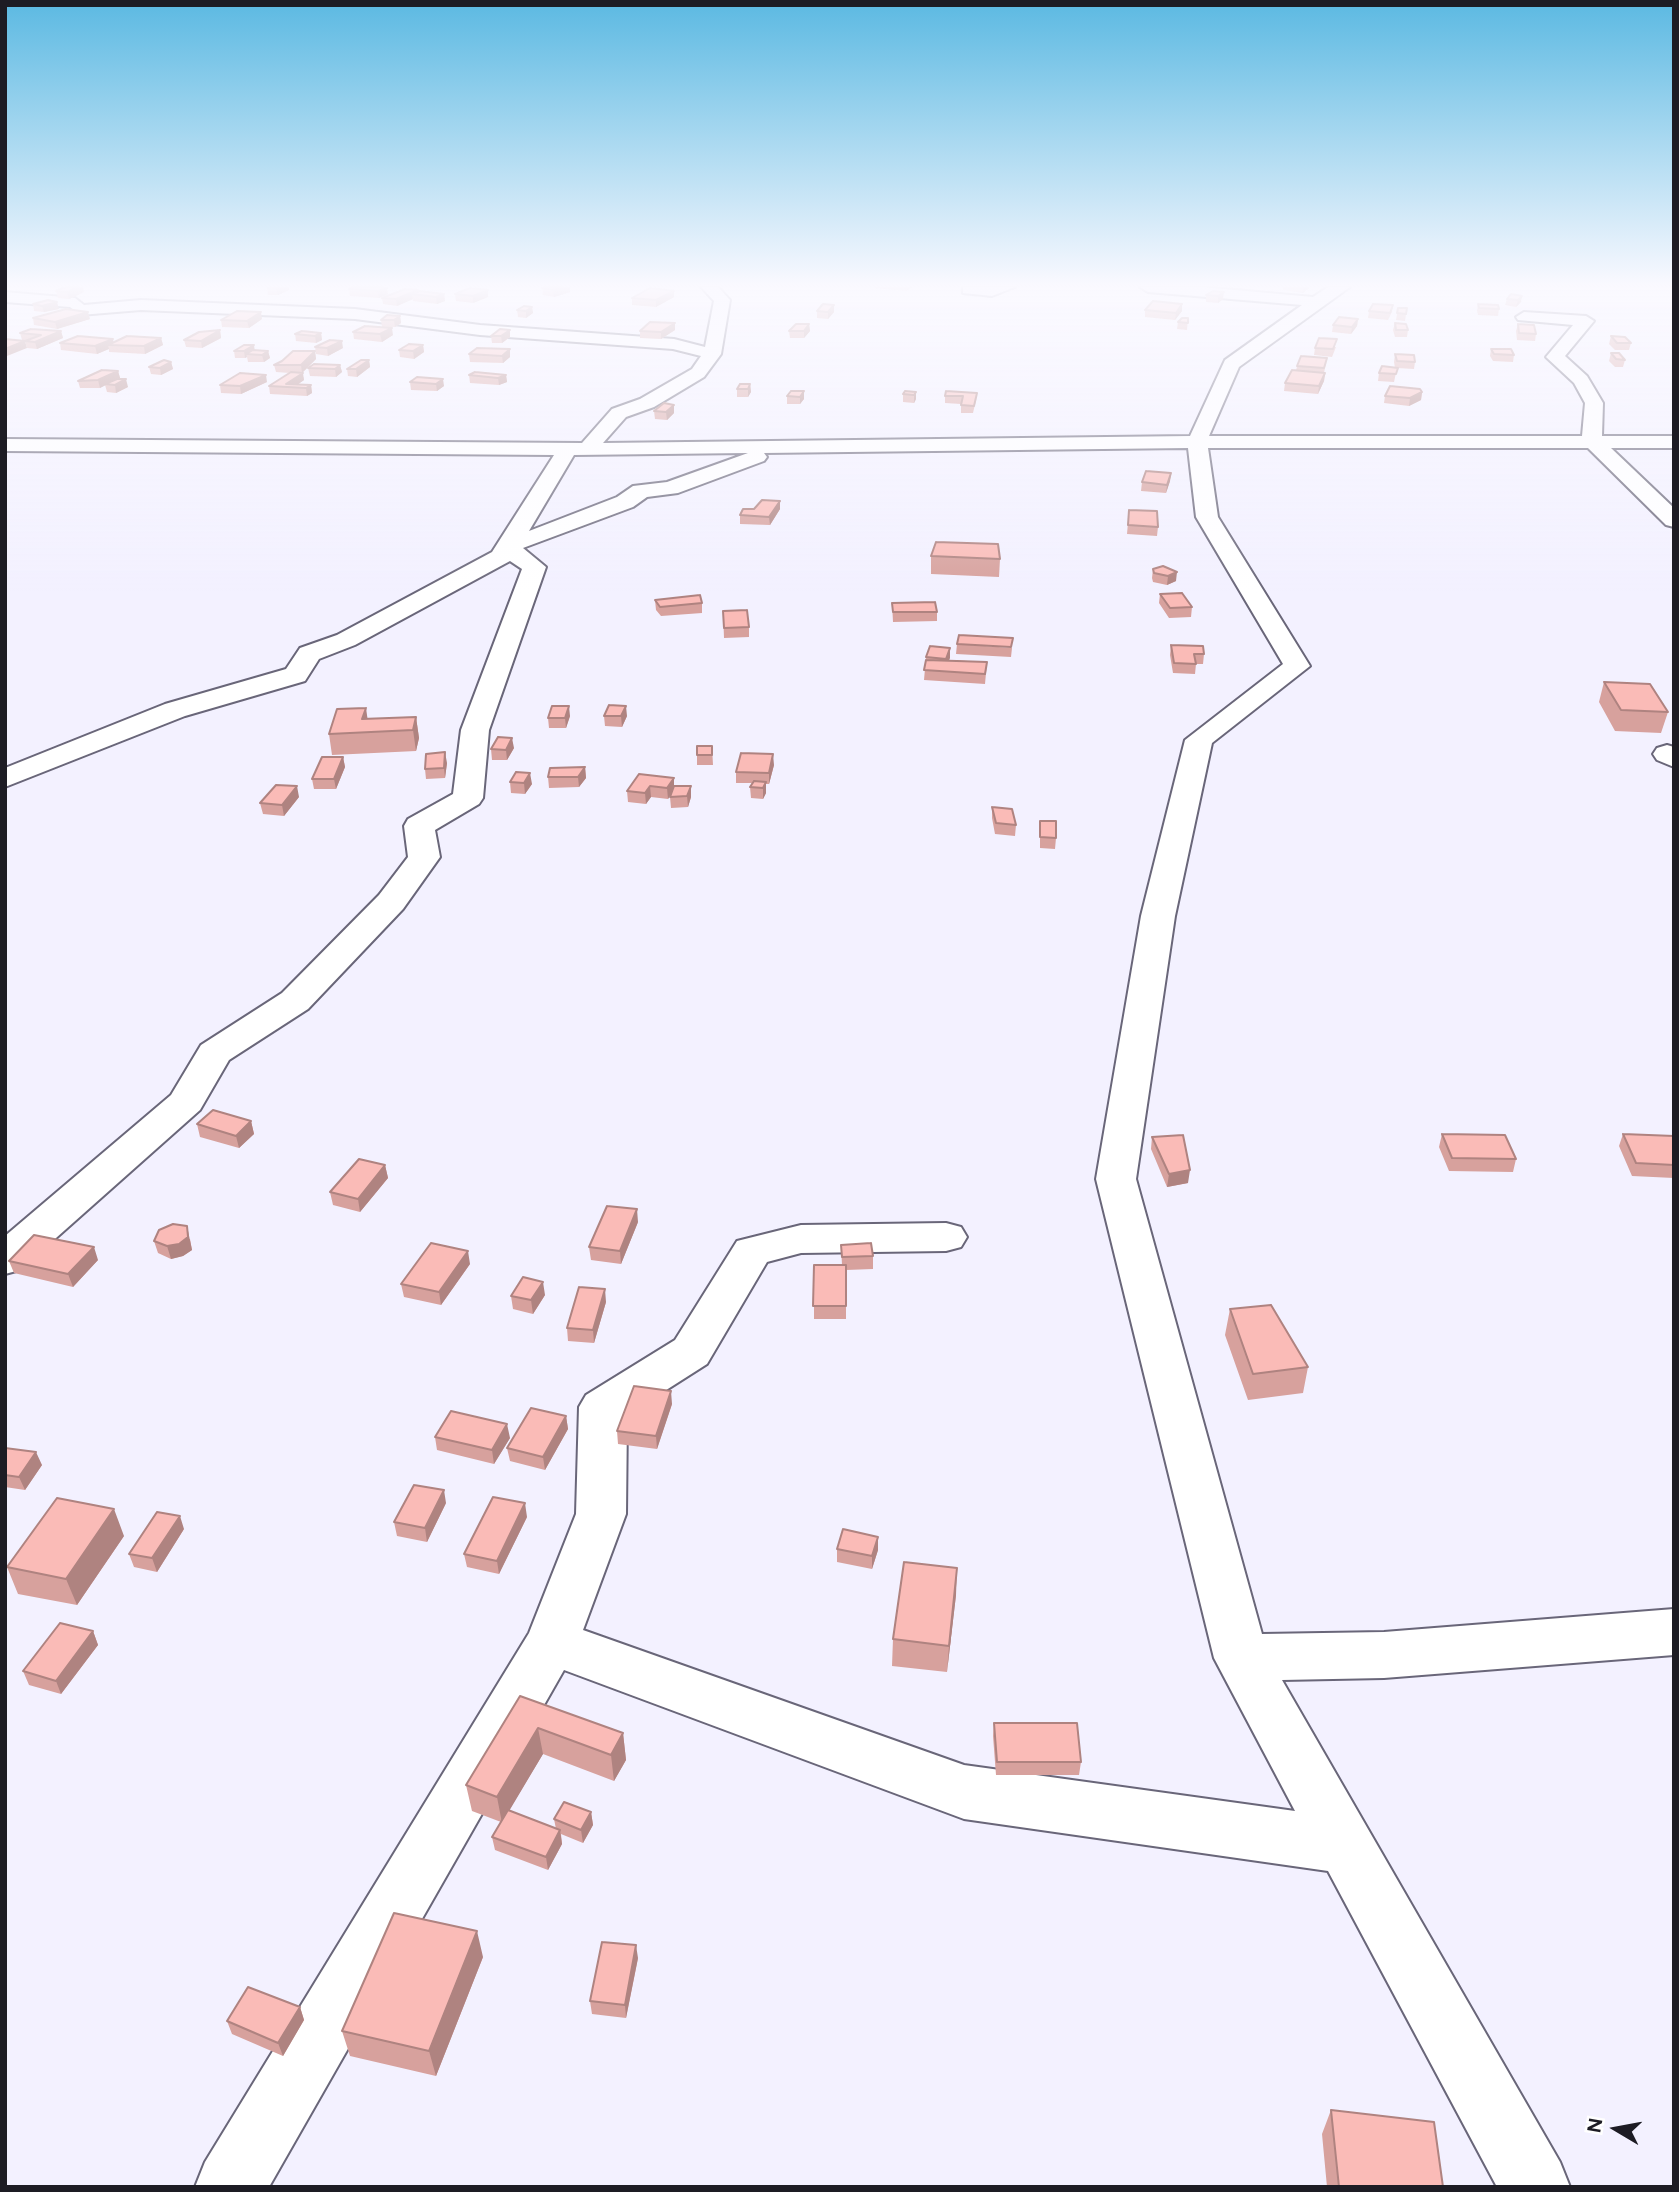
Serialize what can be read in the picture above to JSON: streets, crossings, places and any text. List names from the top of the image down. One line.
{"north":"left"}
